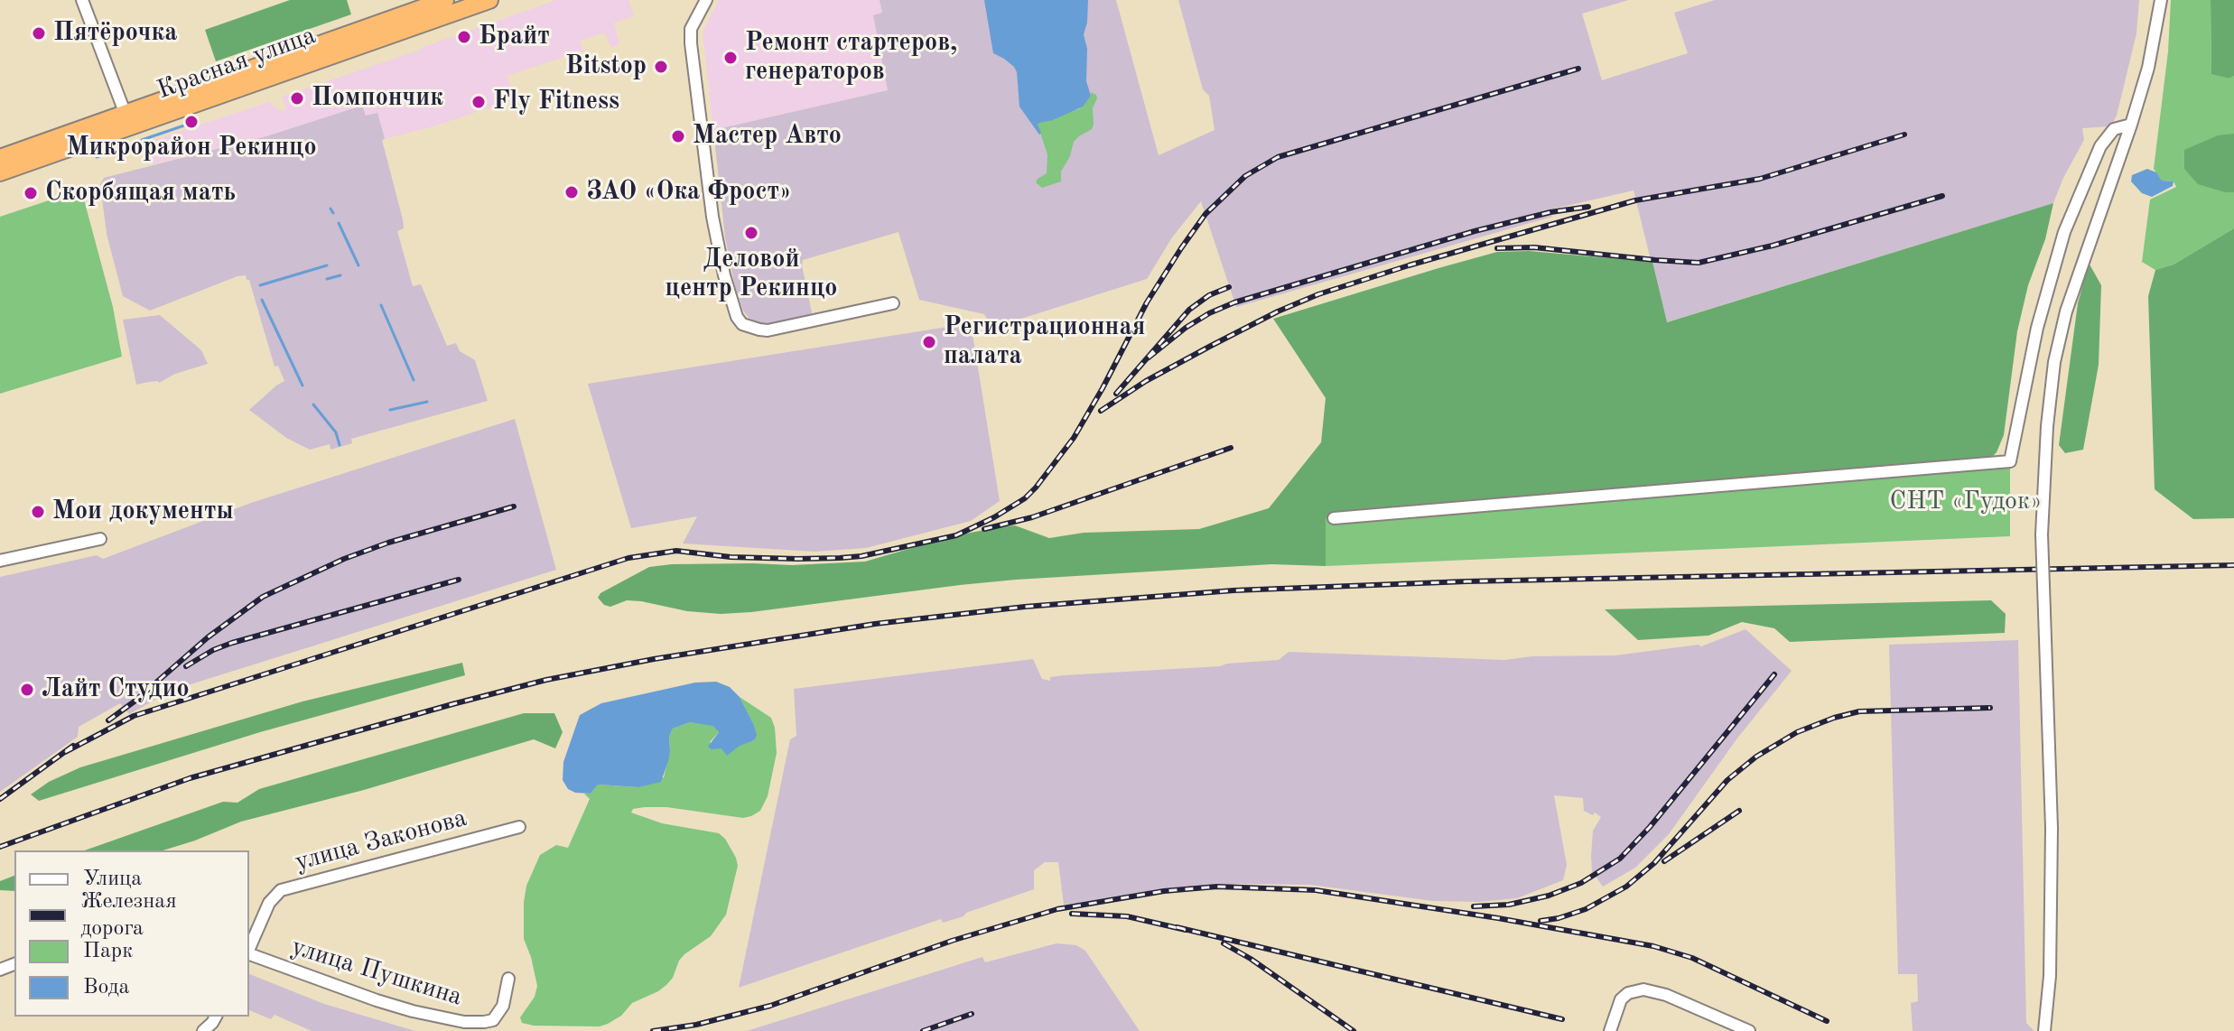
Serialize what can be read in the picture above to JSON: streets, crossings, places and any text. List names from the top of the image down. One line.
{"streets":{"highway":["Красная улица"],"street":["улица Законова","улица Пушкина"]},"parks":["СНТ «Гудок»"],"places":["Пятёрочка","Брайт","Ремонт стартеров, генераторов","Bitstop","Помпончик","Fly Fitness","Микрорайон Рекинцо","Мастер Авто","ЗАО «Ока Фрост»","Скорбящая мать","Деловой центр Рекинцо","Регистрационная палата","Мои документы","Лайт Студио"],"legend":["Улица","Железная дорога","Парк","Вода"]}
